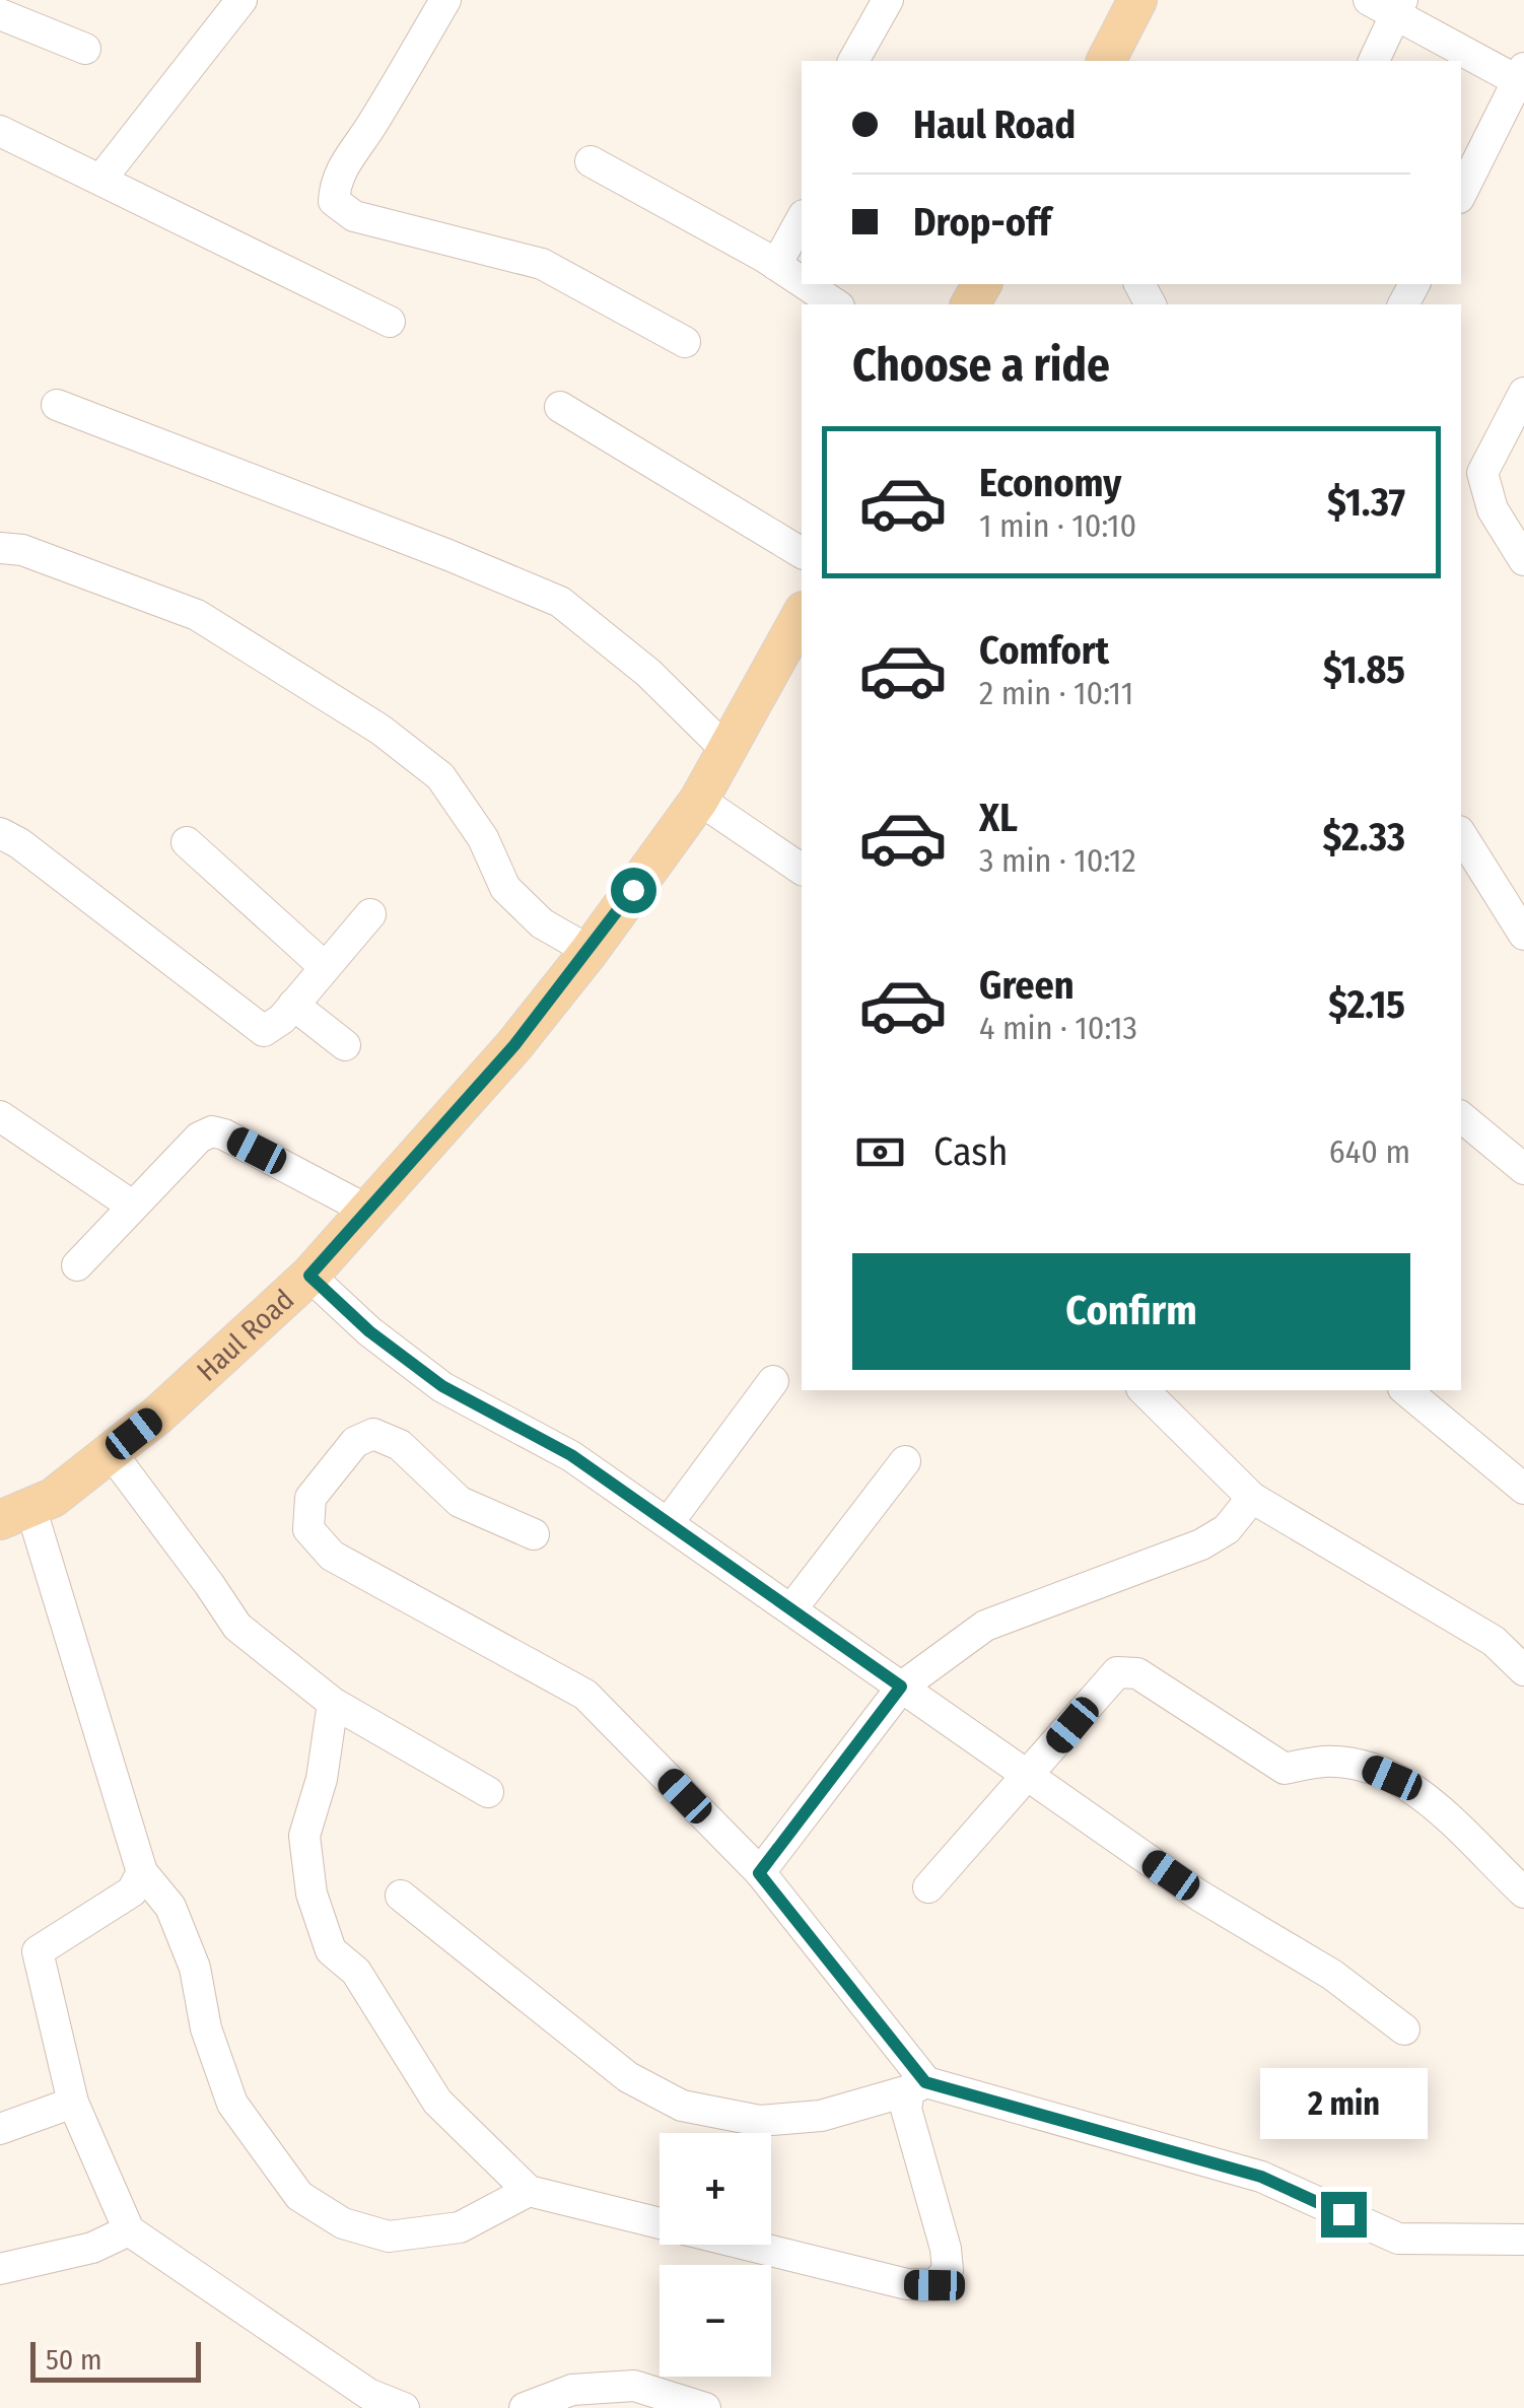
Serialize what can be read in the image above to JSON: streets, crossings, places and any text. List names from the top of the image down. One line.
{"streets":{"main road":["Haul Road"]},"scale_bar":"50 m","page":{"banner":["Haul Road","Drop-off"],"heading":"Choose a ride","list":[{"name":"Economy","note":"1 min · 10:10","value":"$1.37"},{"name":"Comfort","note":"2 min · 10:11","value":"$1.85"},{"name":"XL","note":"3 min · 10:12","value":"$2.33"},{"name":"Green","note":"4 min · 10:13","value":"$2.15"}],"pay":["Cash","640 m"],"buttons":"Confirm","bubble":"2 min","map_buttons":["+","−"],"scale":"50 m"}}
